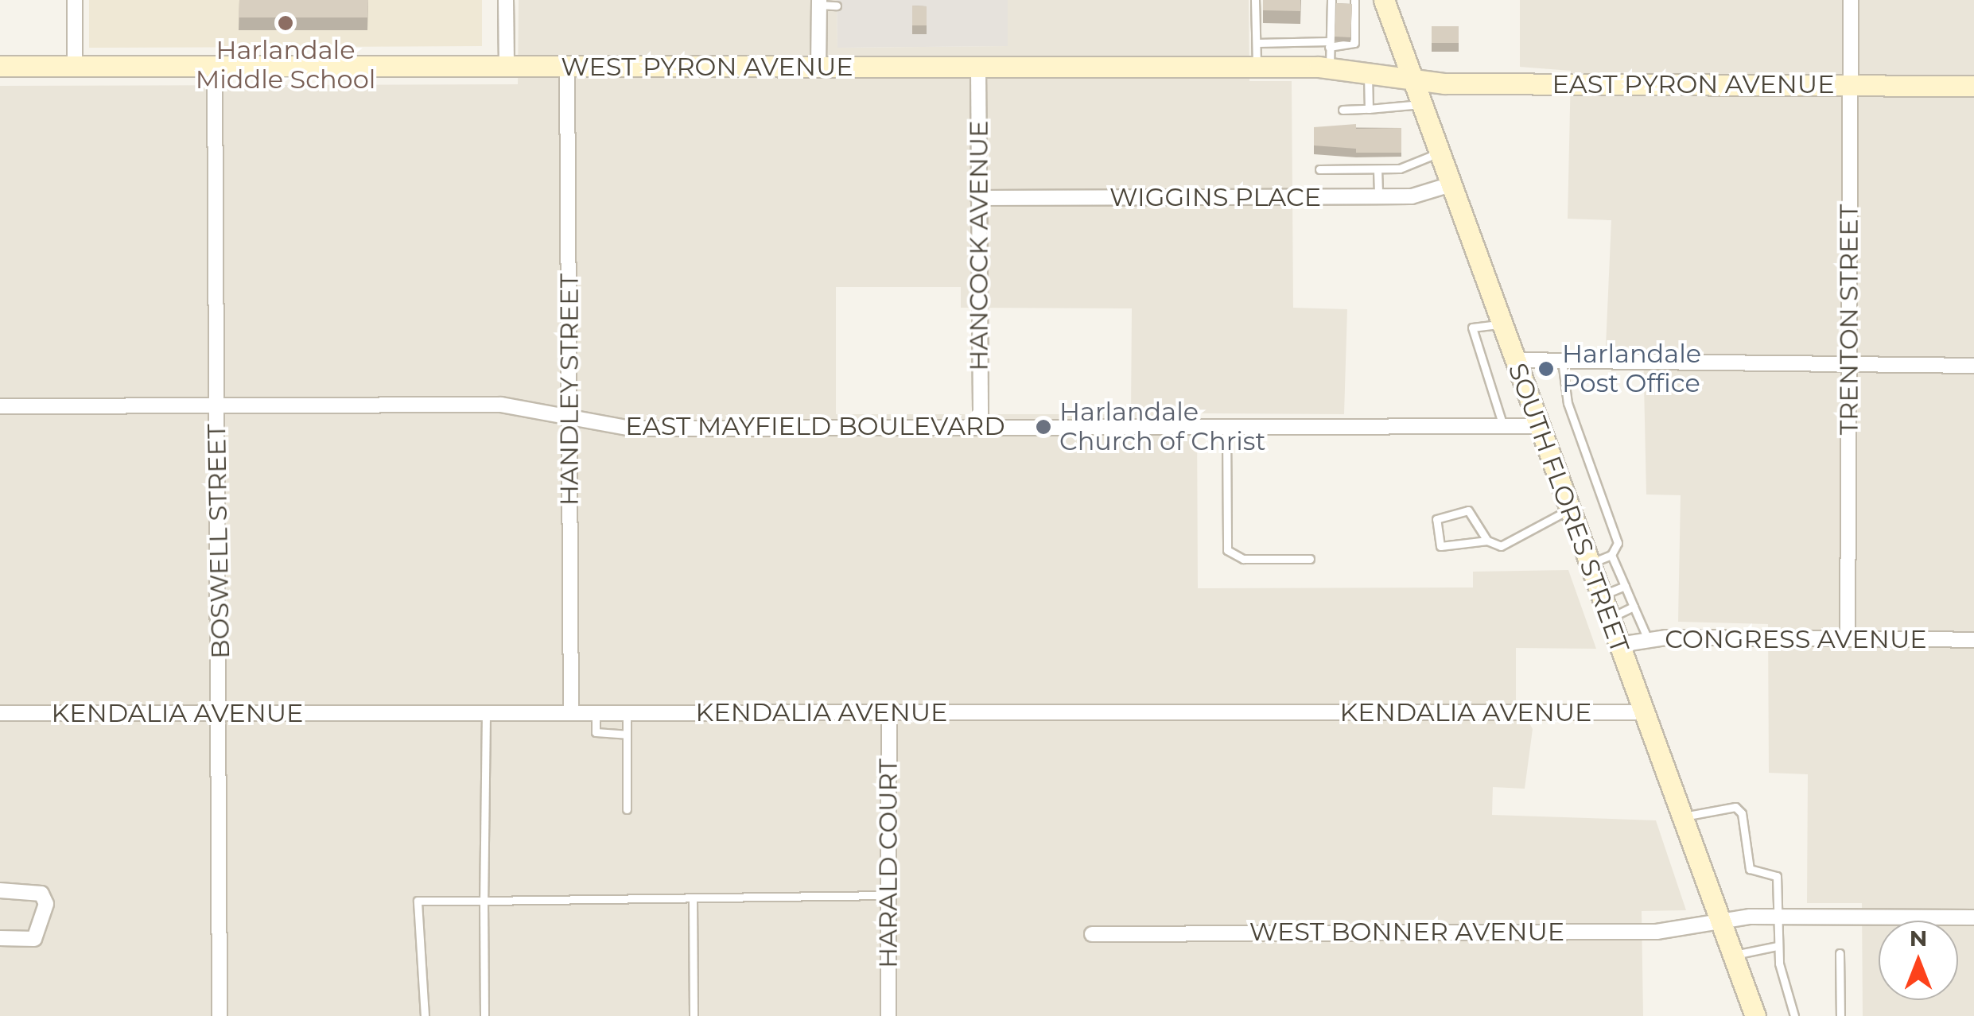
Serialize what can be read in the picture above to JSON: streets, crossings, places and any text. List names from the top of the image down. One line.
{"streets":{"street":["WEST PYRON AVENUE","EAST PYRON AVENUE","WIGGINS PLACE","HANCOCK AVENUE","TRENTON STREET","HANDLEY STREET","EAST MAYFIELD BOULEVARD","SOUTH FLORES STREET","BOSWELL STREET","CONGRESS AVENUE","KENDALIA AVENUE","HARALD COURT","WEST BONNER AVENUE"]},"crossings":[["WEST PYRON AVENUE","EAST PYRON AVENUE"],["WEST PYRON AVENUE","HANCOCK AVENUE"],["WEST PYRON AVENUE","HANDLEY STREET"],["WEST PYRON AVENUE","SOUTH FLORES STREET"],["WEST PYRON AVENUE","BOSWELL STREET"],["EAST PYRON AVENUE","TRENTON STREET"],["EAST PYRON AVENUE","SOUTH FLORES STREET"],["WIGGINS PLACE","HANCOCK AVENUE"],["WIGGINS PLACE","SOUTH FLORES STREET"],["HANCOCK AVENUE","EAST MAYFIELD BOULEVARD"],["TRENTON STREET","CONGRESS AVENUE"],["HANDLEY STREET","EAST MAYFIELD BOULEVARD"],["HANDLEY STREET","KENDALIA AVENUE"],["EAST MAYFIELD BOULEVARD","SOUTH FLORES STREET"],["EAST MAYFIELD BOULEVARD","BOSWELL STREET"],["SOUTH FLORES STREET","CONGRESS AVENUE"],["SOUTH FLORES STREET","KENDALIA AVENUE"],["SOUTH FLORES STREET","WEST BONNER AVENUE"],["BOSWELL STREET","KENDALIA AVENUE"],["KENDALIA AVENUE","HARALD COURT"]],"places":["Harlandale Middle School","Harlandale Post Office","Harlandale Church of Christ"],"north":"top"}
